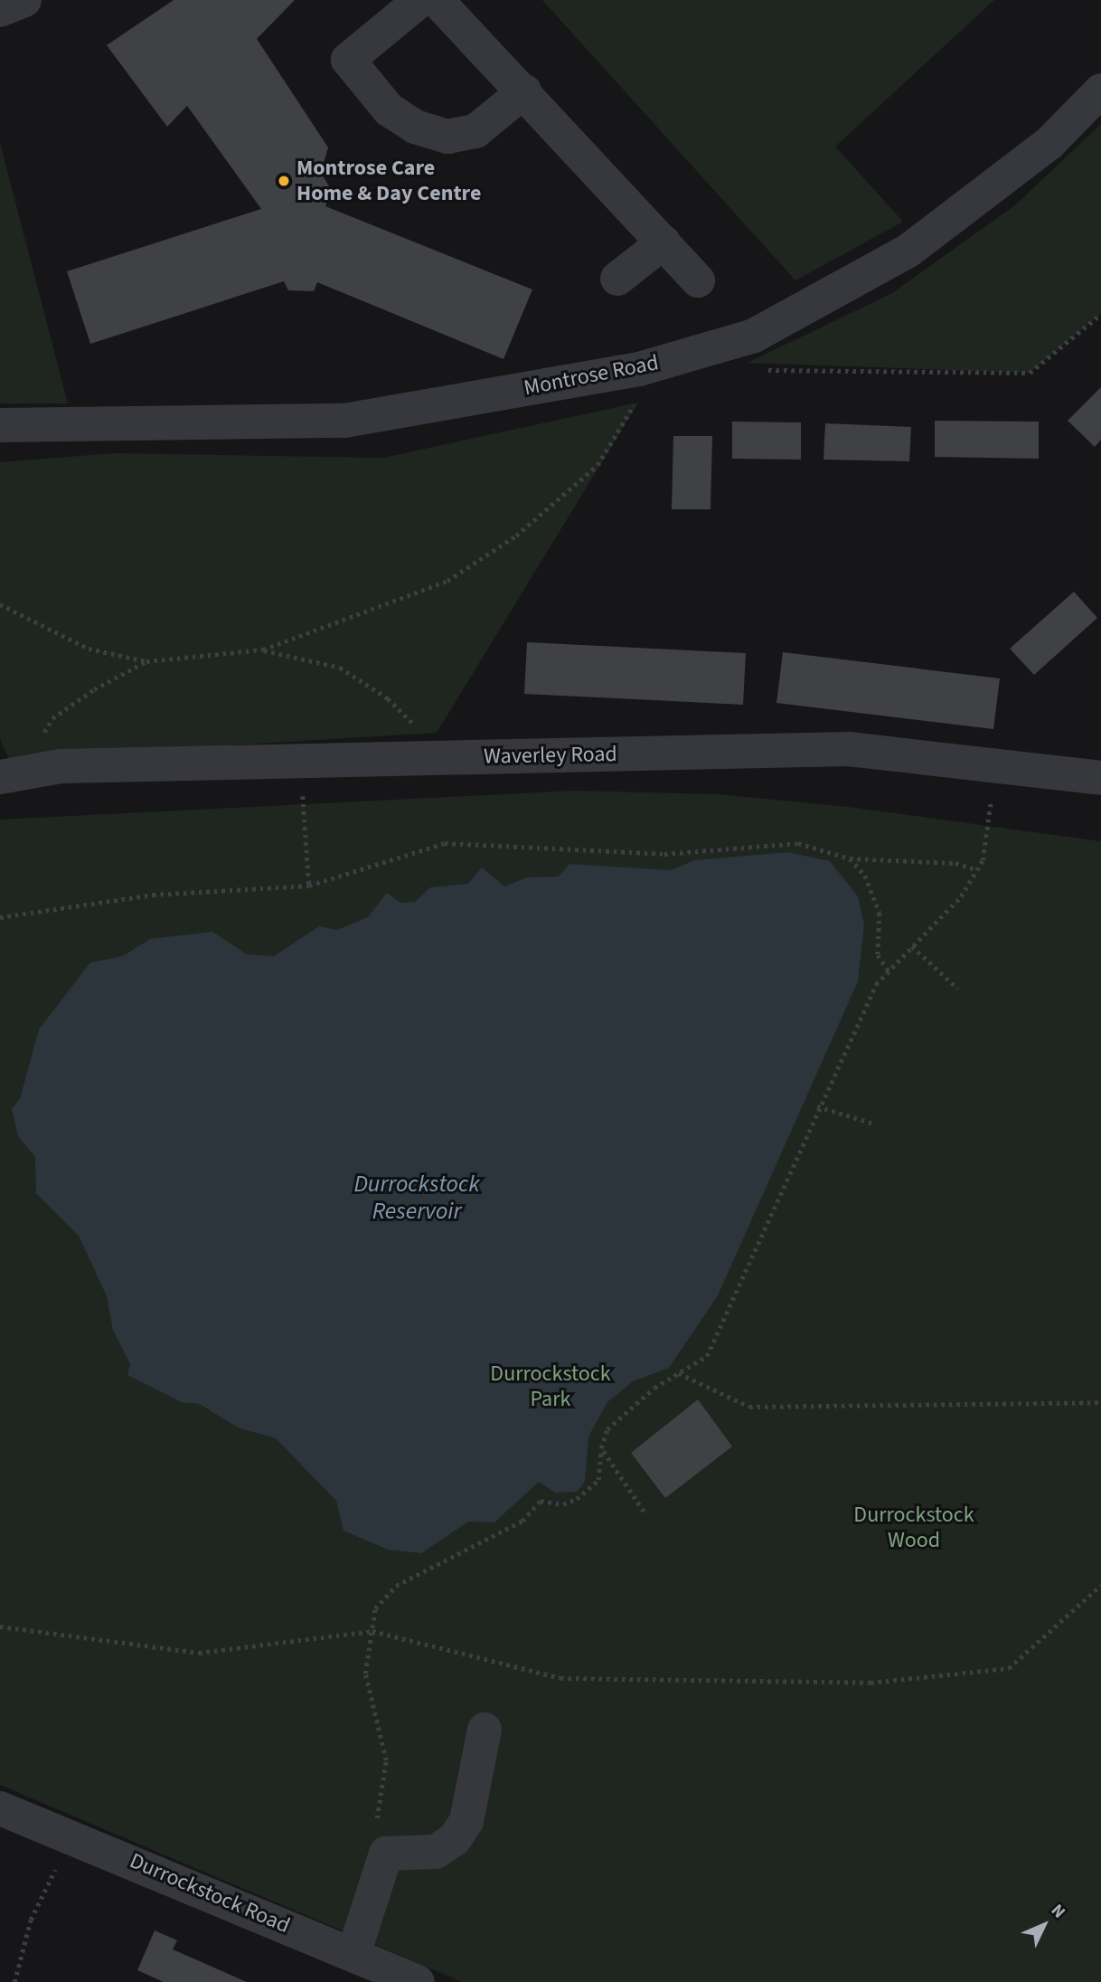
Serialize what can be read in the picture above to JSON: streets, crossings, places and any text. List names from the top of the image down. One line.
{"streets":{"street":["Montrose Road","Waverley Road","Durrockstock Road"]},"water":["Durrockstock Reservoir"],"parks":["Durrockstock Park","Durrockstock Wood"],"places":["Montrose Care Home & Day Centre"],"north":"top right"}
